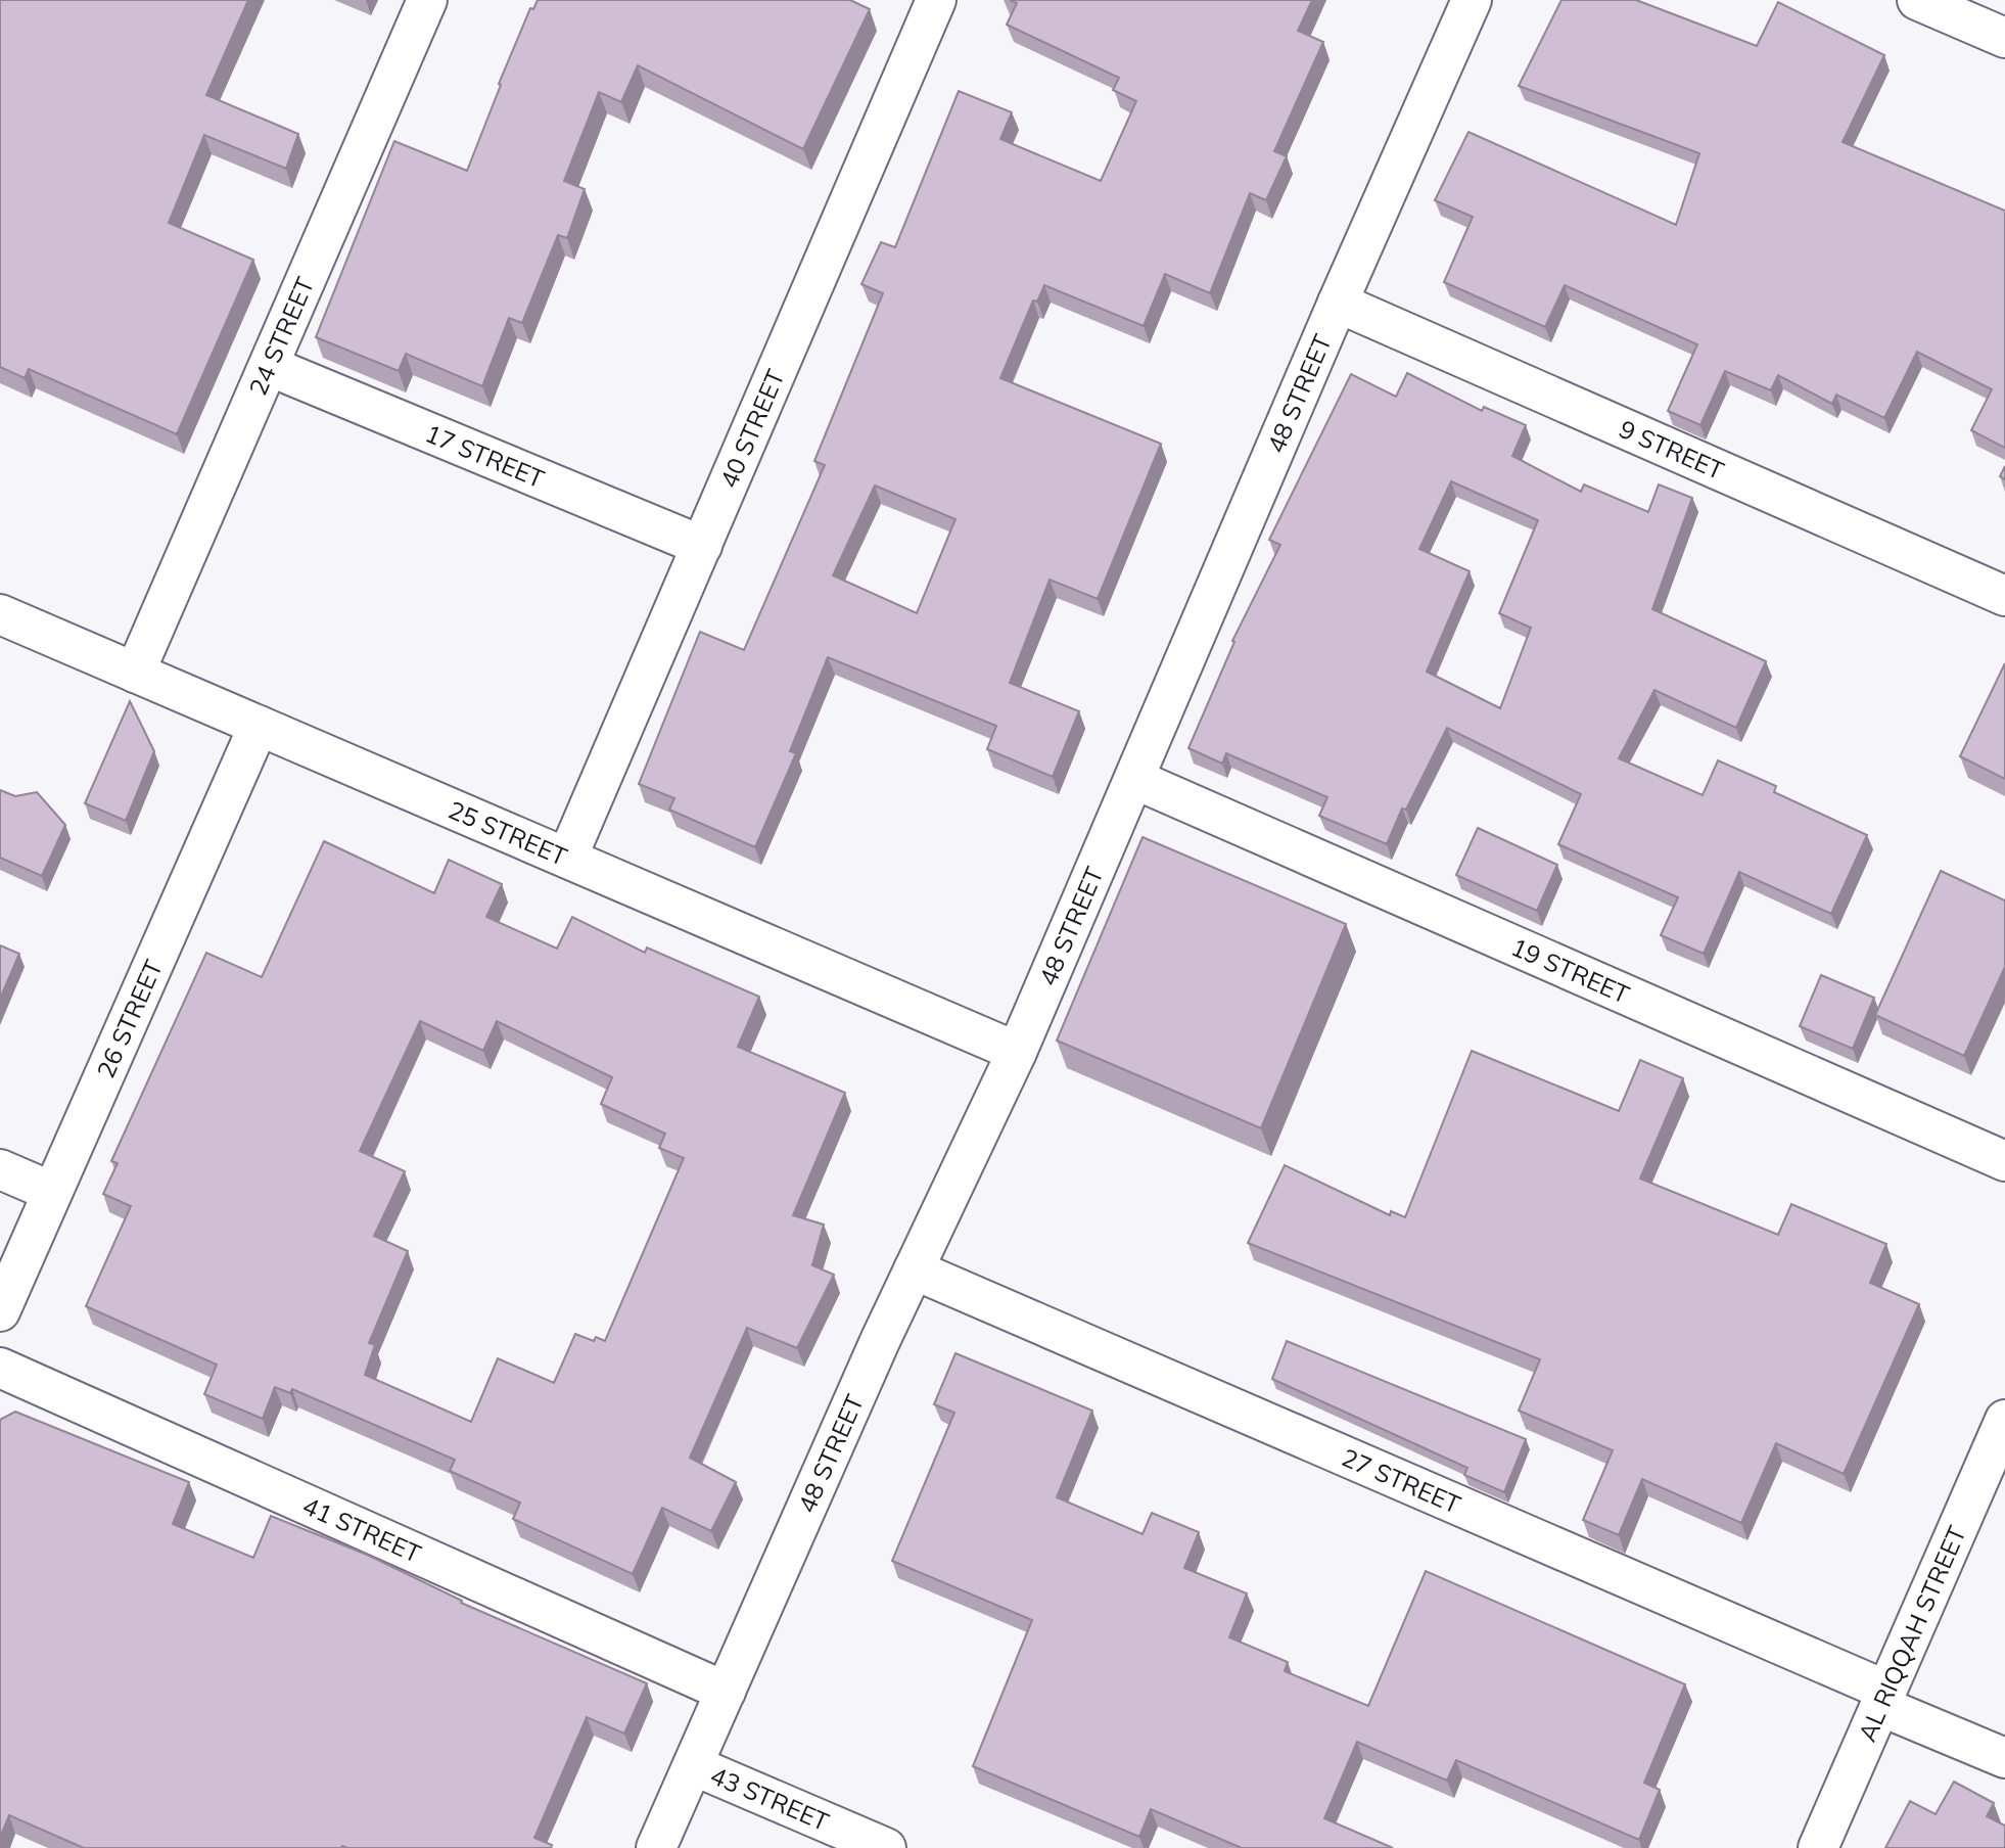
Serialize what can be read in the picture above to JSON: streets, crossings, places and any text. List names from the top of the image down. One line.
{"streets":{"street":["24 STREET","48 STREET","40 STREET","9 STREET","17 STREET","25 STREET","19 STREET","26 STREET","27 STREET","41 STREET","AL RIQQAH STREET","43 STREET"]},"crossings":[["24 STREET","17 STREET"],["24 STREET","25 STREET"],["48 STREET","9 STREET"],["48 STREET","25 STREET"],["48 STREET","19 STREET"],["48 STREET","27 STREET"],["48 STREET","41 STREET"],["48 STREET","43 STREET"],["40 STREET","17 STREET"],["40 STREET","25 STREET"],["25 STREET","26 STREET"],["27 STREET","AL RIQQAH STREET"]]}
